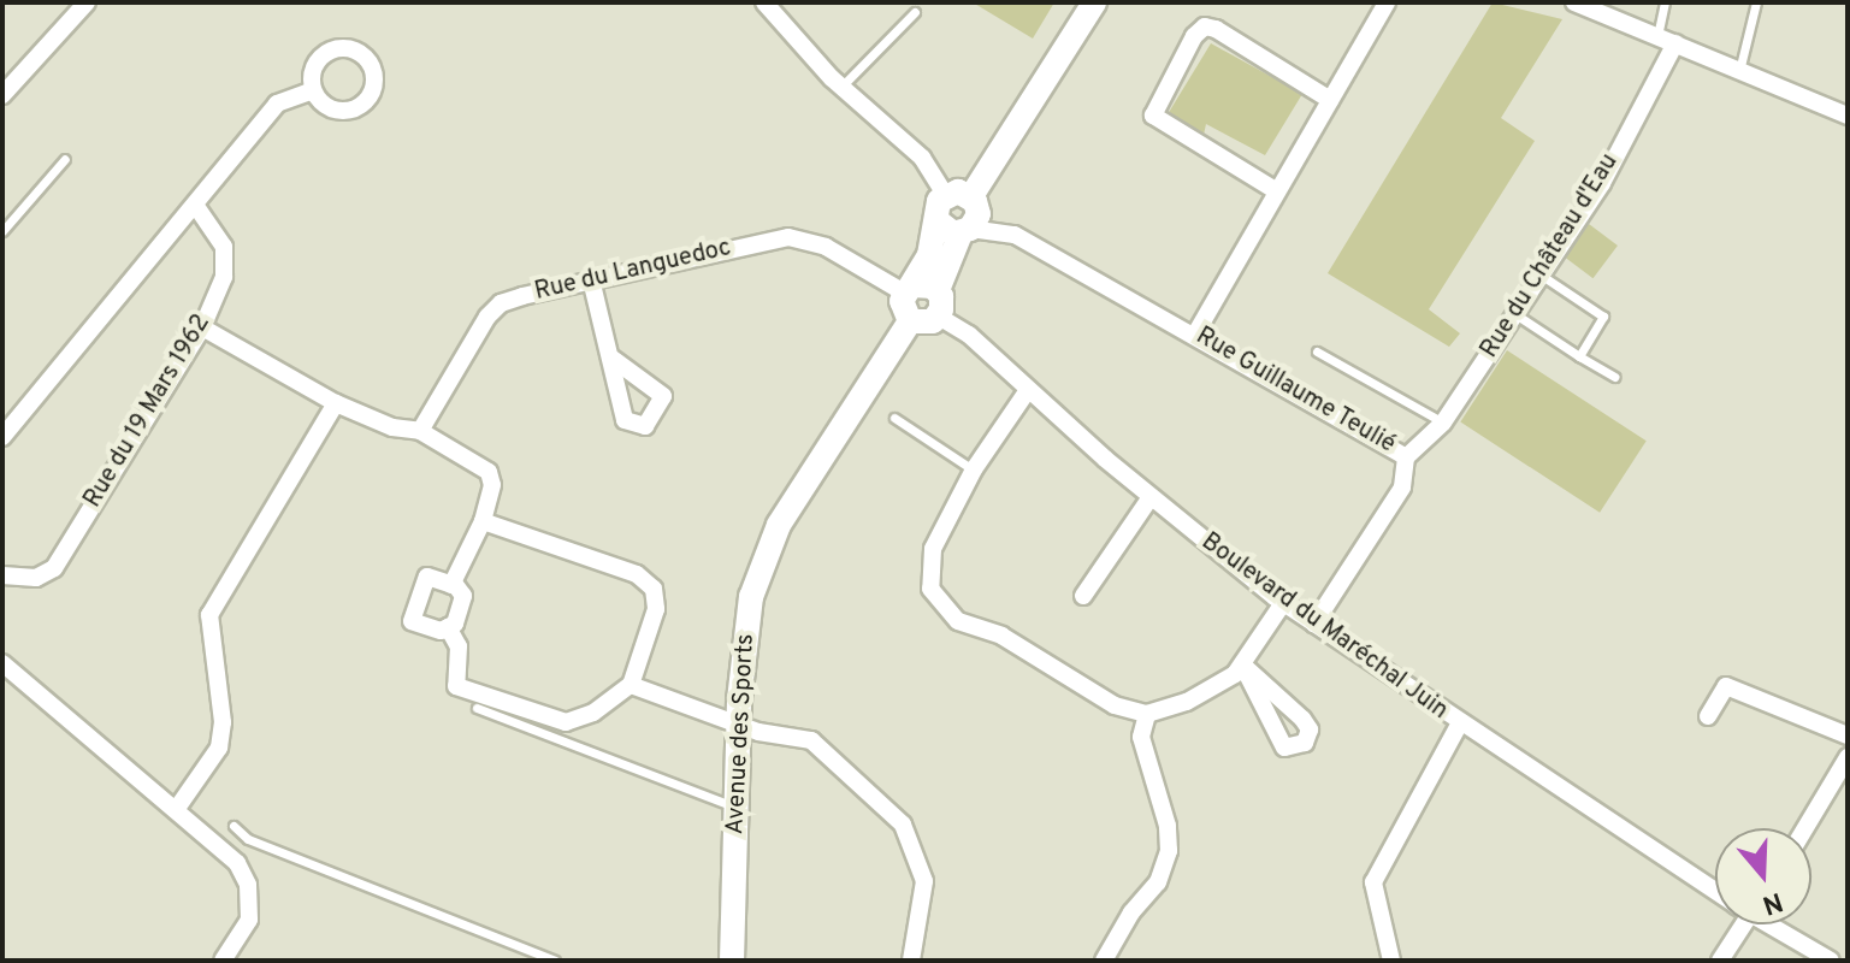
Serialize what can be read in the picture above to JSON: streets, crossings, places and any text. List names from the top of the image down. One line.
{"streets":{"main road":["Avenue des Sports"],"street":["Rue du Château d'Eau","Rue du Languedoc","Rue Guillaume Teulié","Rue du 19 Mars 1962","Boulevard du Maréchal Juin"]},"crossings":[["Rue du Château d'Eau","Rue Guillaume Teulié"],["Rue Guillaume Teulié","Boulevard du Maréchal Juin"]],"north":"bottom"}
